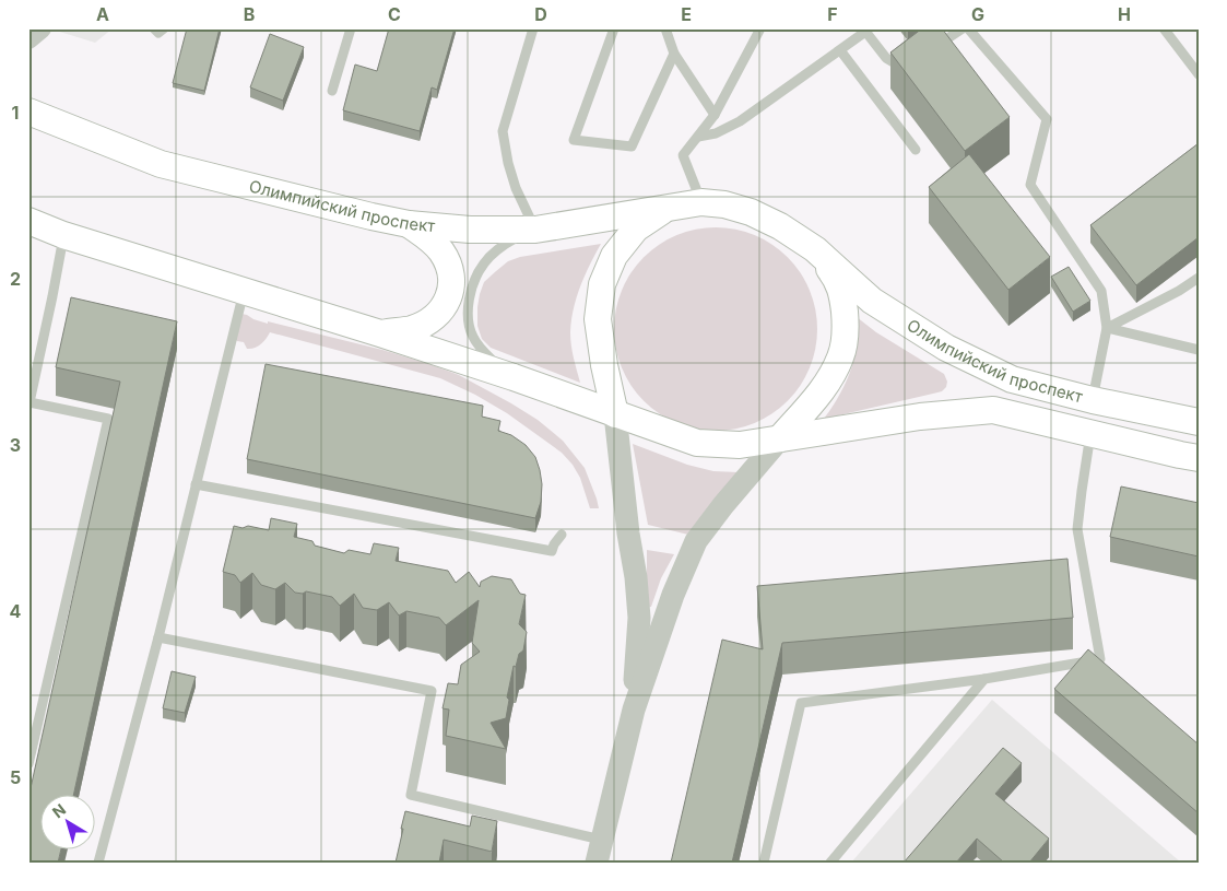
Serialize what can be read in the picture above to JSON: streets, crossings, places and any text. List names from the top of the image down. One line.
{"streets":{"main road":["Олимпийский проспект"]},"north":"top left","grid":{"columns":["A","B","C","D","E","F","G","H"],"rows":["1","2","3","4","5"]}}
